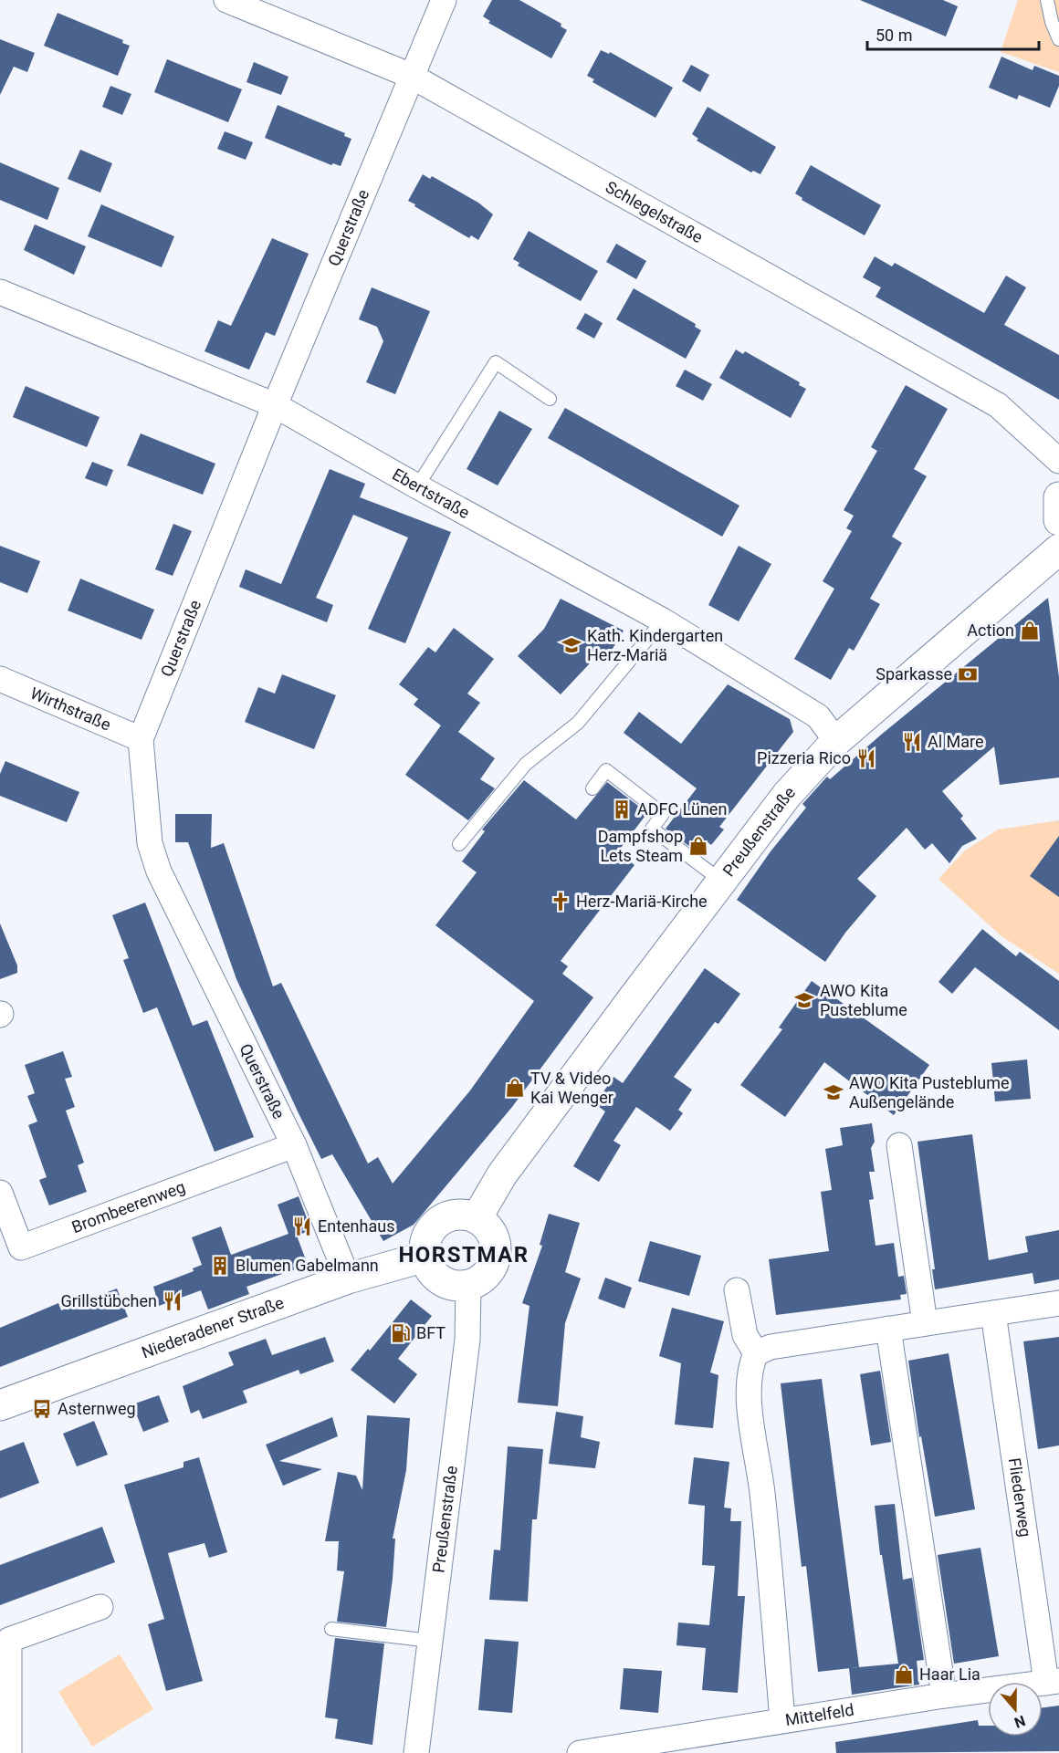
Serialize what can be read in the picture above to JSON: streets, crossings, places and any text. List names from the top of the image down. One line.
{"streets":{"street":["Schlegelstraße","Querstraße","Ebertstraße","Wirthstraße","Preußenstraße","Brombeerenweg","Niederadener Straße","Fliederweg","Mittelfeld"]},"crossings":[["Schlegelstraße","Querstraße"],["Querstraße","Ebertstraße"],["Querstraße","Wirthstraße"],["Querstraße","Brombeerenweg"],["Querstraße","Niederadener Straße"],["Ebertstraße","Preußenstraße"],["Preußenstraße","Niederadener Straße"],["Fliederweg","Mittelfeld"]],"districts":["HORSTMAR"],"places":{"shop":["Action","Dampfshop Lets Steam","TV & Video Kai Wenger","Haar Lia"],"school or university":["Kath. Kindergarten Herz-Mariä","AWO Kita Pusteblume","AWO Kita Pusteblume Außengelände"],"bank":["Sparkasse"],"restaurant":["Al Mare","Pizzeria Rico","Entenhaus","Grillstübchen"],"building":["ADFC Lünen","Blumen Gabelmann"],"church":["Herz-Mariä-Kirche"],"fuel station":["BFT"],"bus stop":["Asternweg"]},"scale_bar":"50 m","north":"bottom"}
